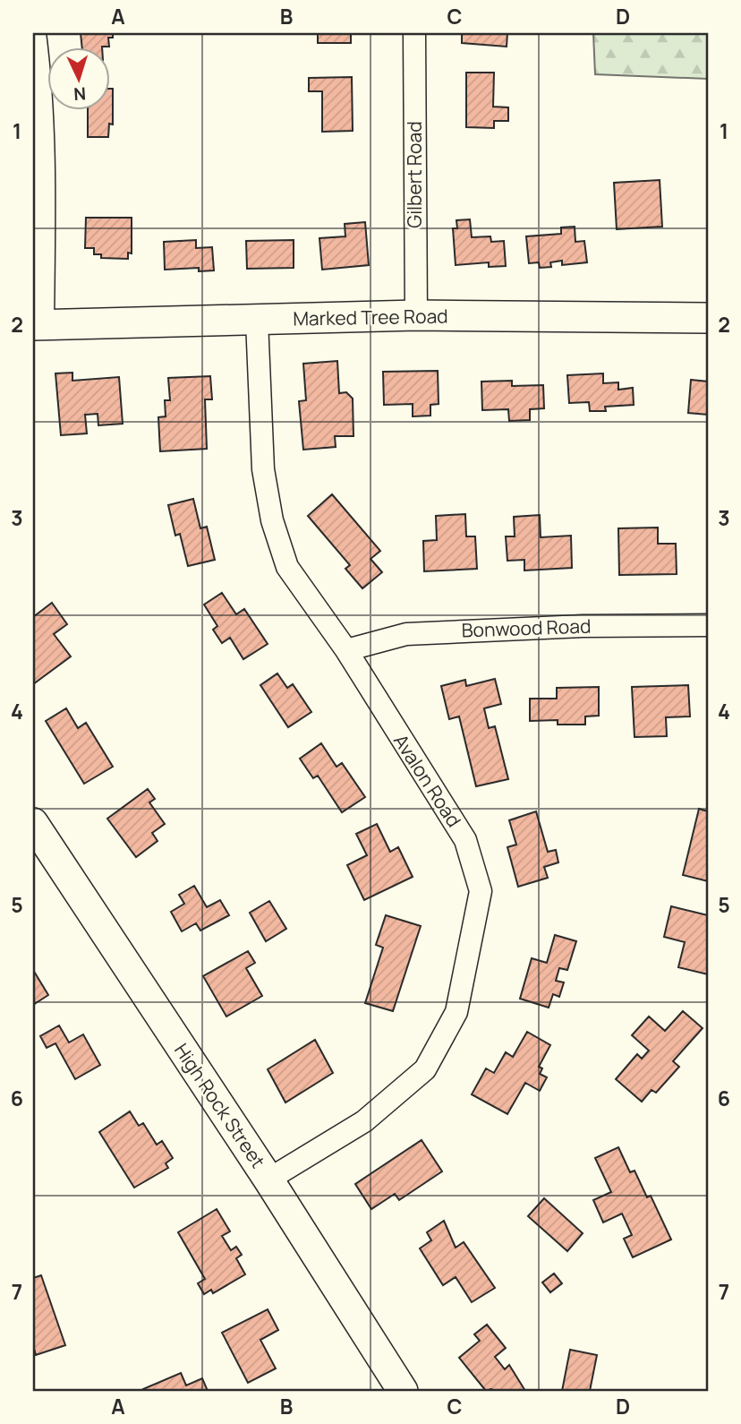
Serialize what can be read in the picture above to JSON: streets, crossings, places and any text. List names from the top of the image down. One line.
{"streets":{"street":["Gilbert Road","Marked Tree Road","Bonwood Road","Avalon Road","High Rock Street"]},"crossings":[["Gilbert Road","Marked Tree Road"],["Marked Tree Road","Avalon Road"],["Bonwood Road","Avalon Road"],["Avalon Road","High Rock Street"]],"north":"bottom","grid":{"columns":["A","B","C","D"],"rows":["1","2","3","4","5","6","7"]}}
